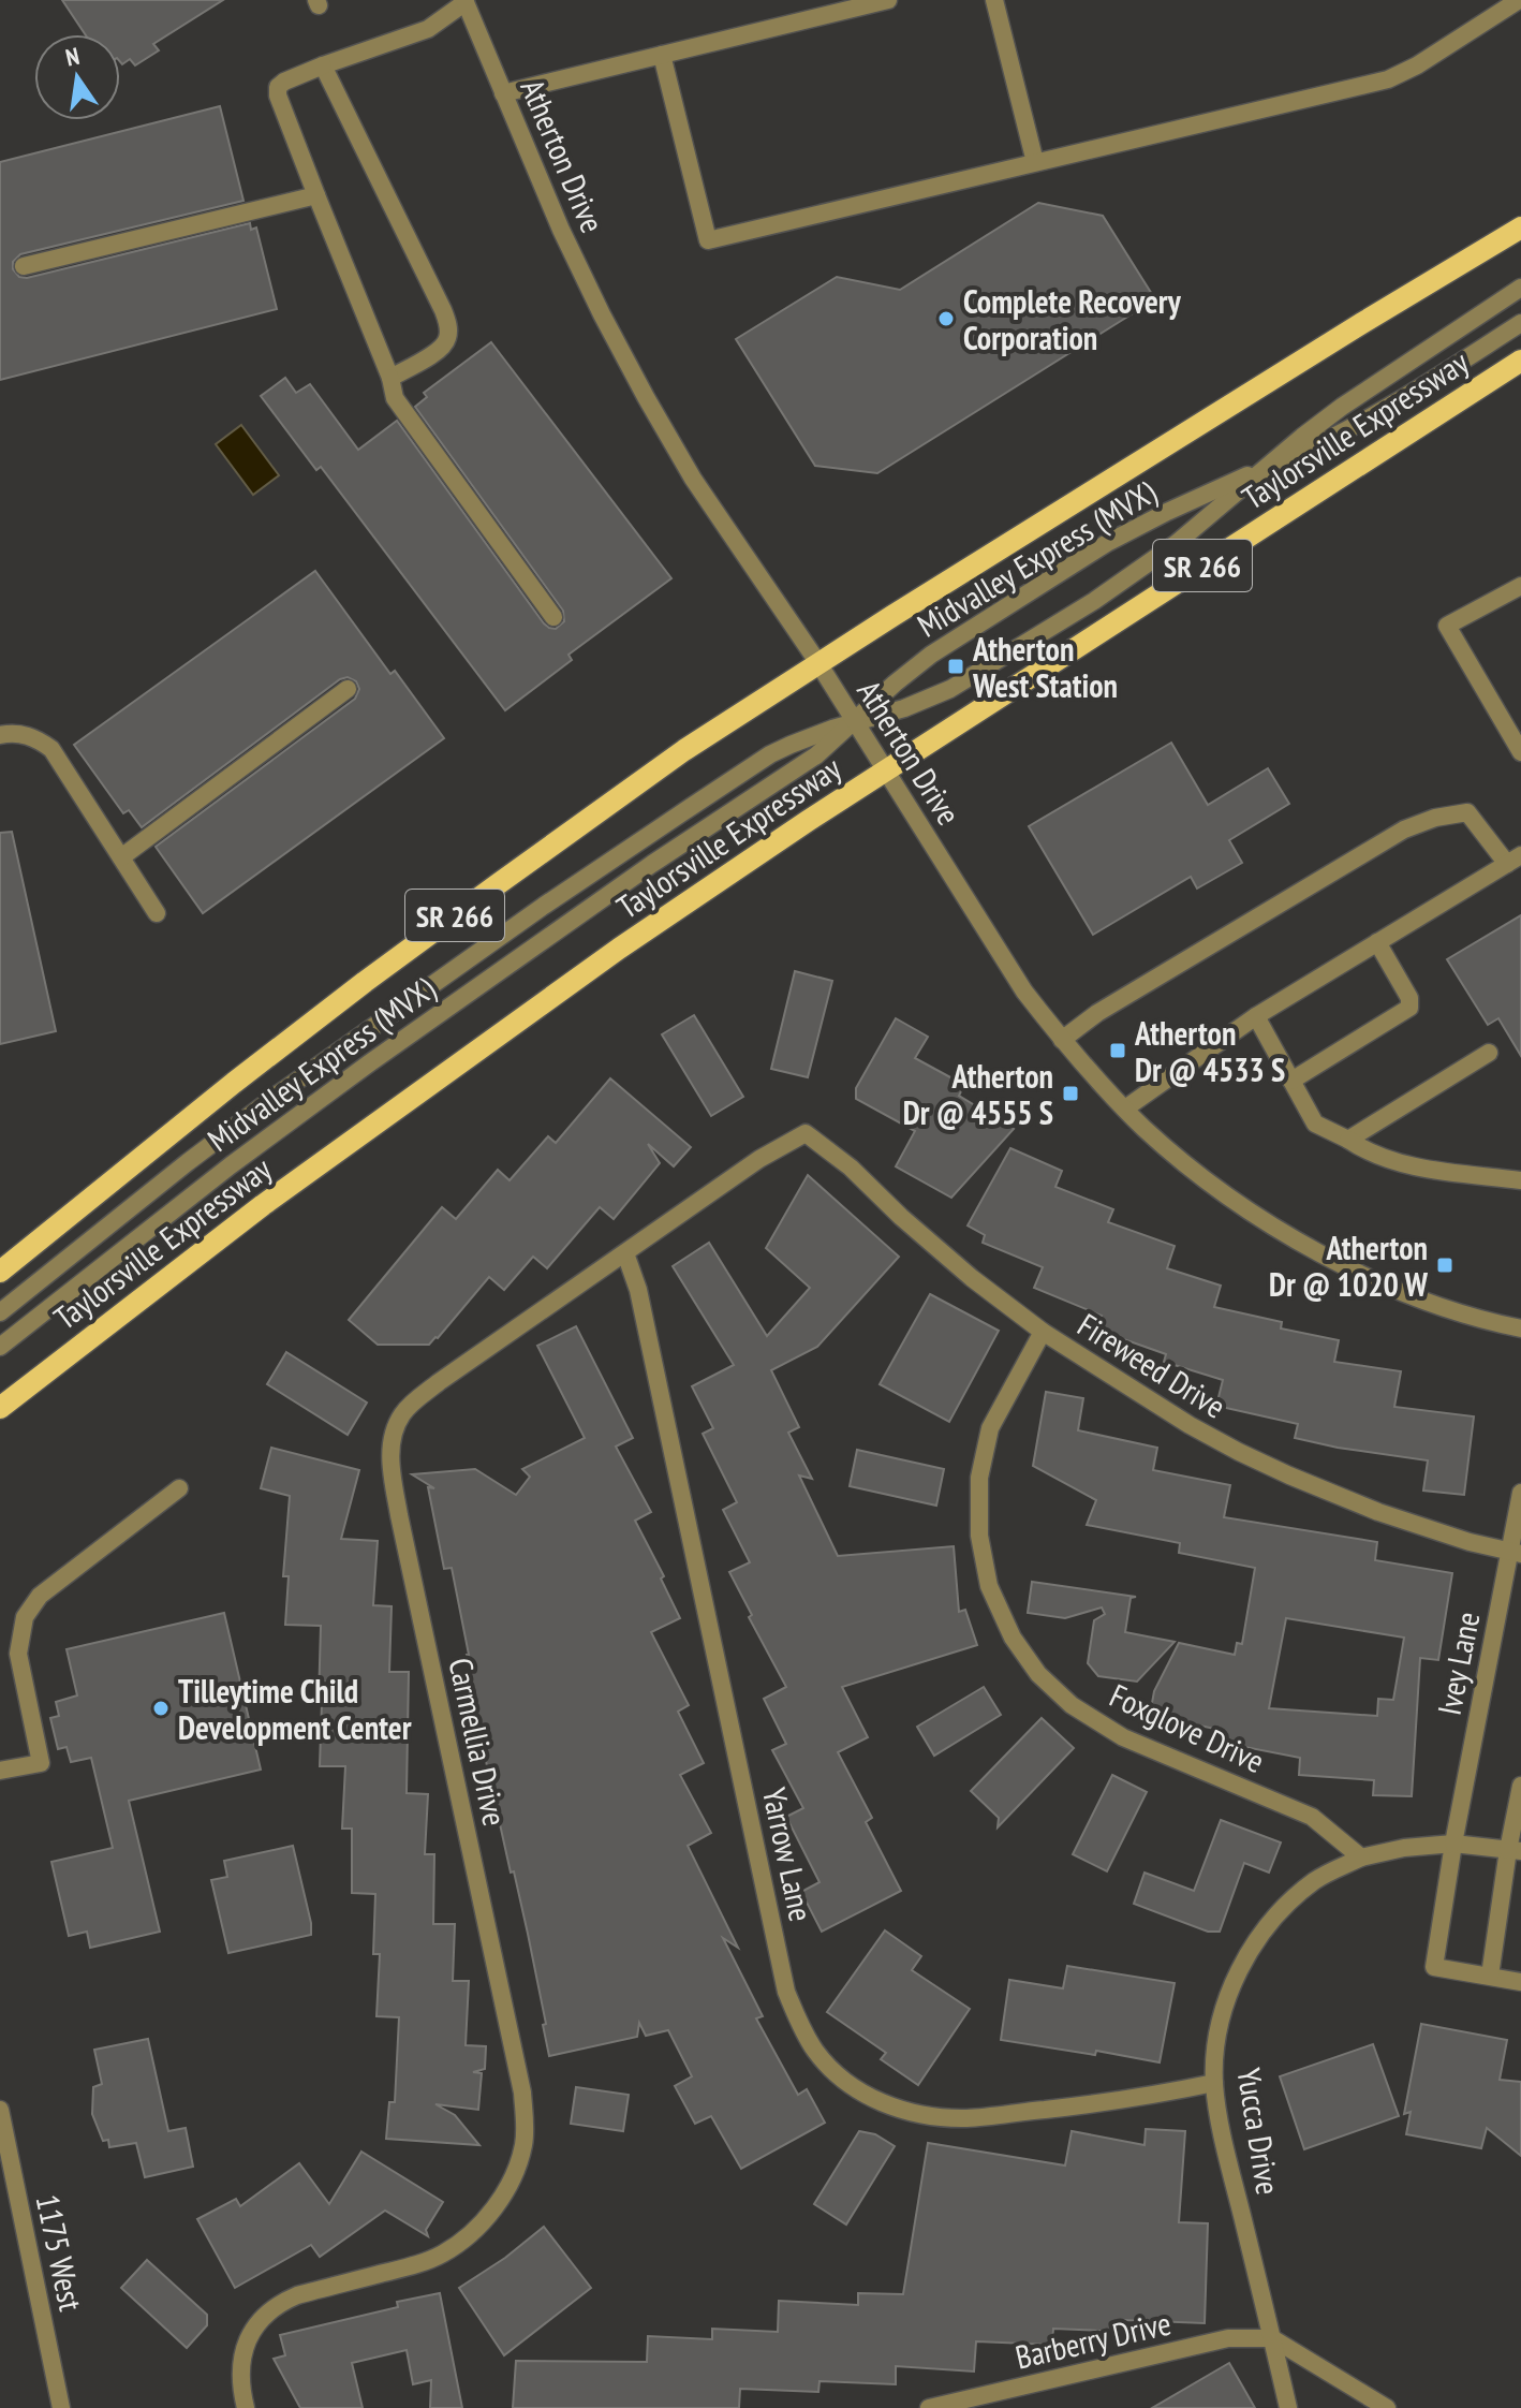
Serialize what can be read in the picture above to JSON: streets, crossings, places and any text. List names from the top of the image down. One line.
{"streets":{"main road":["Taylorsville Expressway","SR 266"],"street":["Atherton Drive","Midvalley Express (MVX)","Fireweed Drive","Ivey Lane","Foxglove Drive","Carmellia Drive","Yarrow Lane","Yucca Drive","1175 West","Barberry Drive"]},"crossings":[["Atherton Drive","Taylorsville Expressway"],["Atherton Drive","Midvalley Express (MVX)"],["Atherton Drive","SR 266"],["Fireweed Drive","Ivey Lane"],["Fireweed Drive","Foxglove Drive"],["Fireweed Drive","Carmellia Drive"],["Foxglove Drive","Yucca Drive"],["Carmellia Drive","Yarrow Lane"],["Yarrow Lane","Yucca Drive"],["Yucca Drive","Barberry Drive"]],"places":{"other":["Complete Recovery Corporation","Tilleytime Child Development Center"],"transit":["Atherton West Station","Atherton Dr @ 4533 S","Atherton Dr @ 4555 S","Atherton Dr @ 1020 W"]},"north":"top"}
